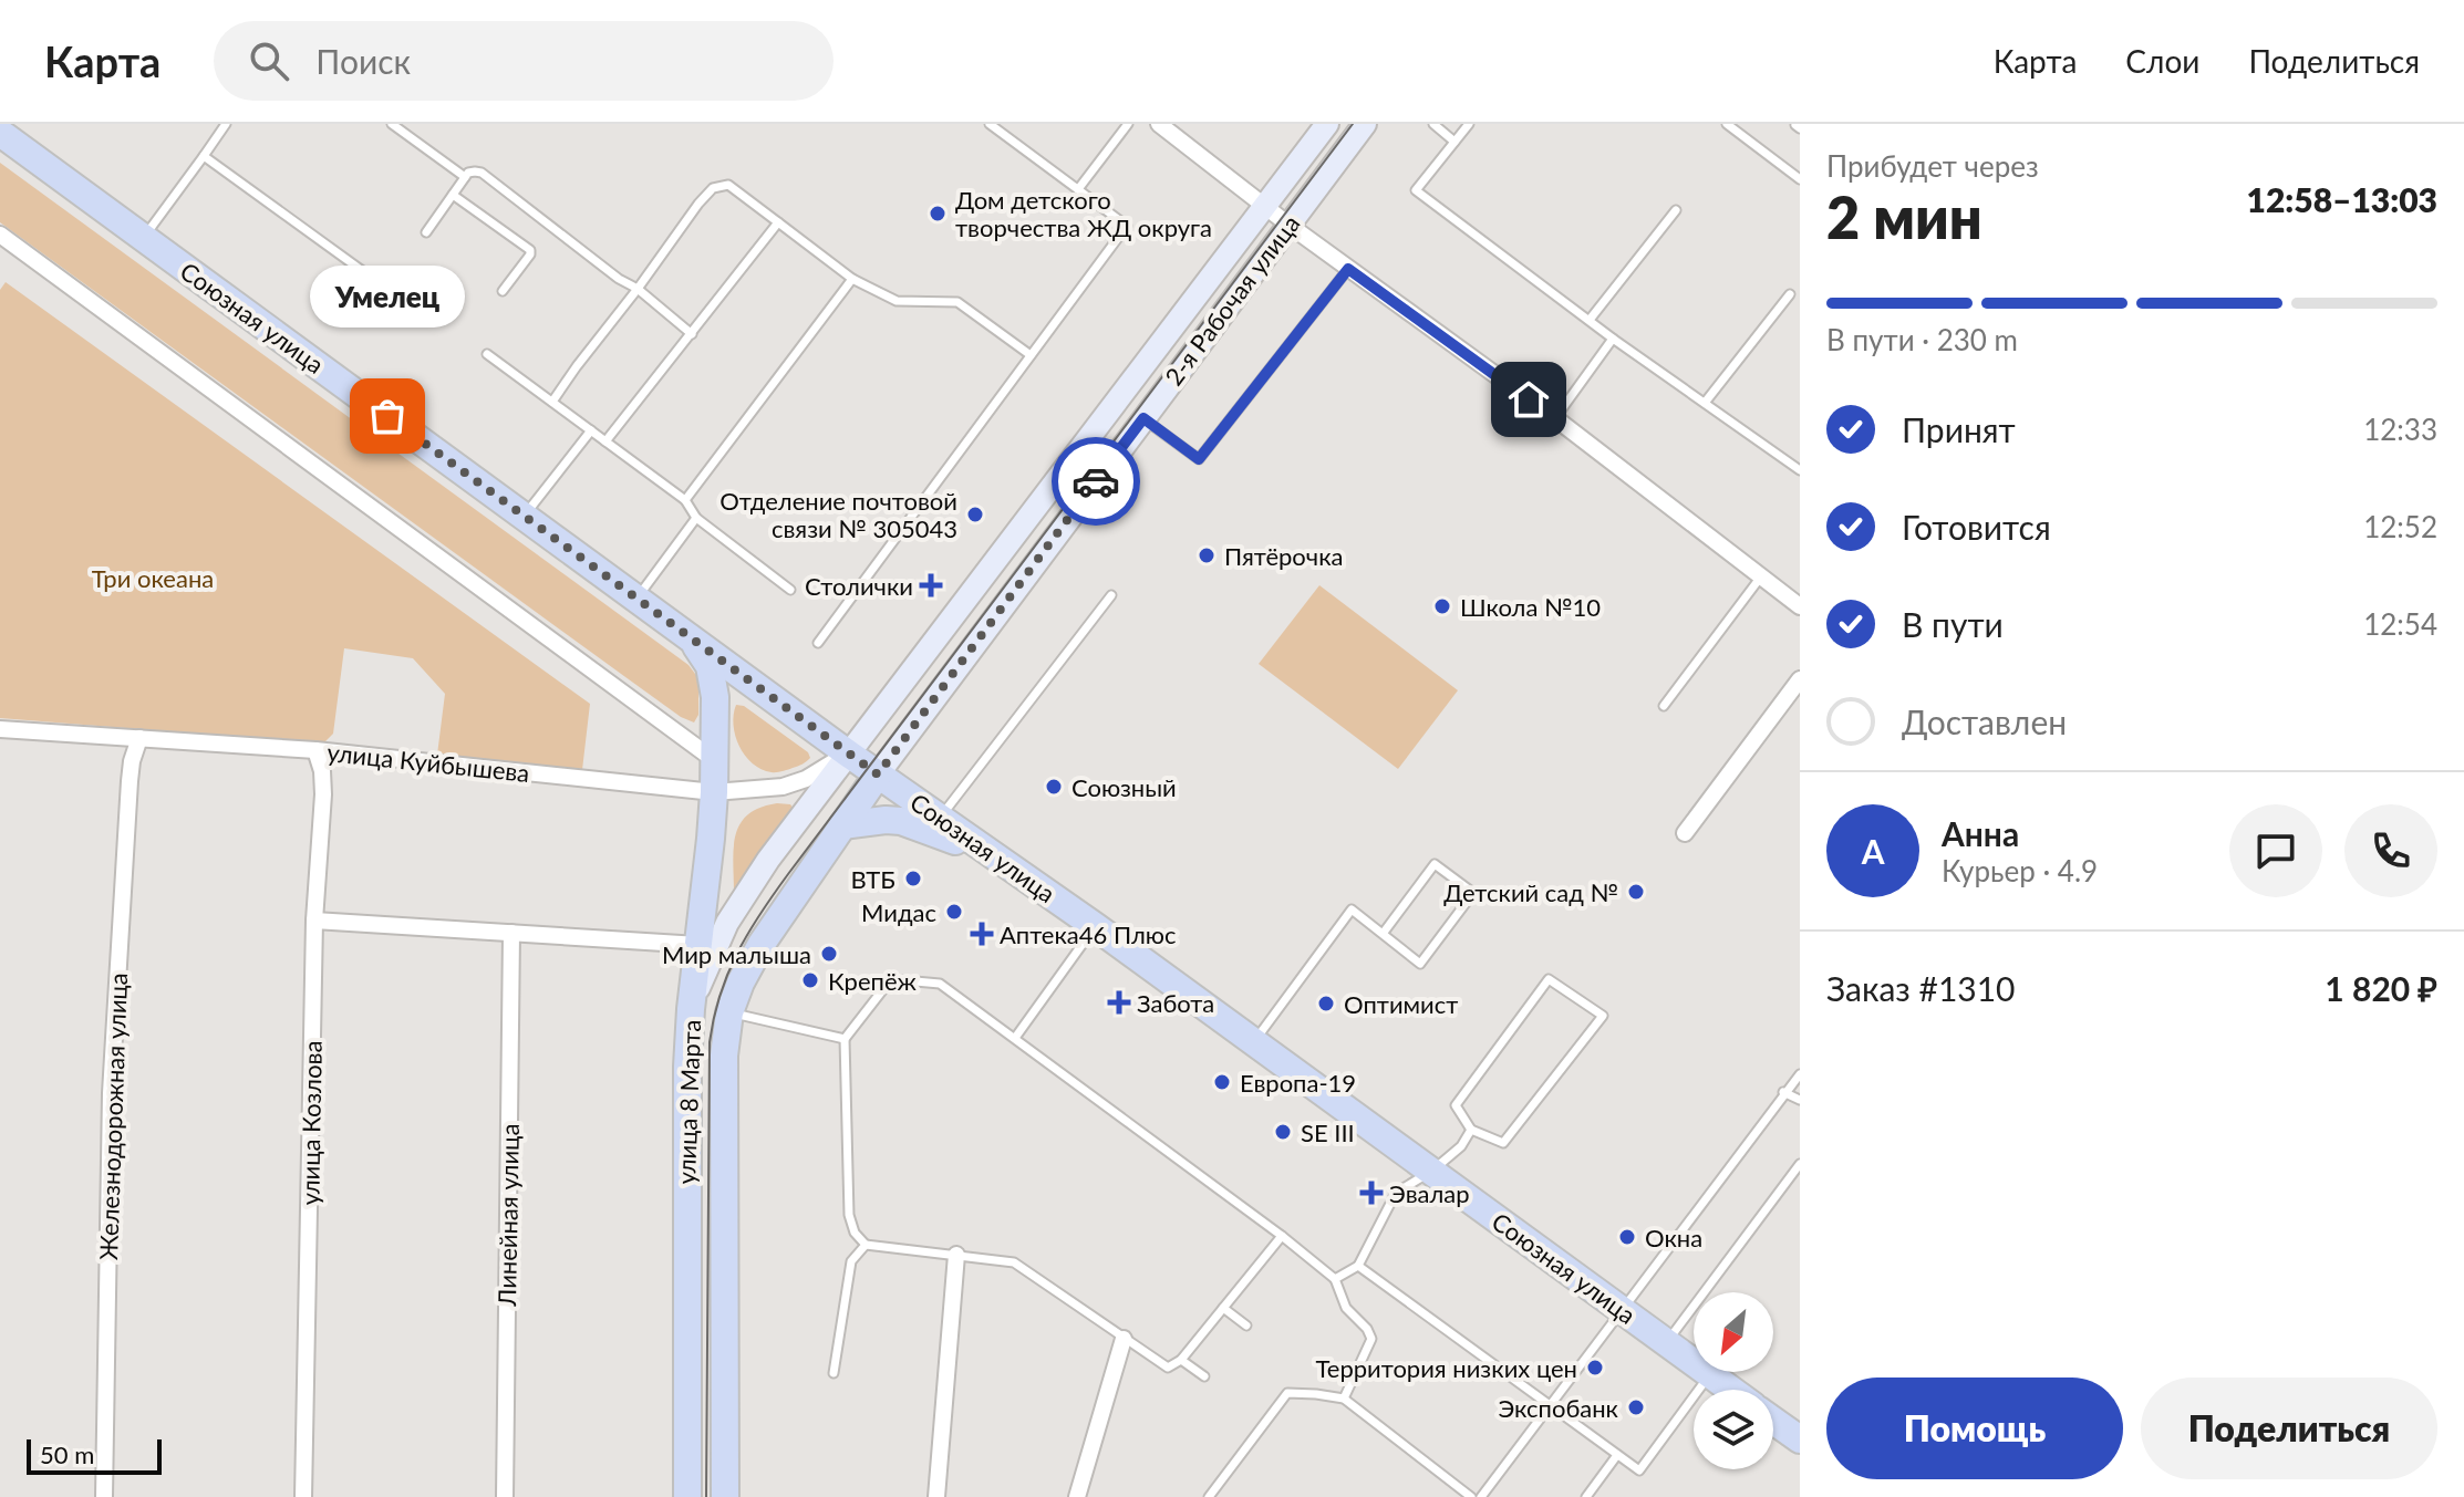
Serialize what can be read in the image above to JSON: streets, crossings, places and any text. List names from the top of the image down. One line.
{"streets":{"main road":["2-я Рабочая улица","Союзная улица","улица 8 Марта"],"street":["улица Куйбышева","Железнодорожная улица","улица Козлова","Линейная улица"]},"crossings":[["2-я Рабочая улица","Союзная улица"],["2-я Рабочая улица","улица Куйбышева"],["2-я Рабочая улица","улица 8 Марта"],["Союзная улица","улица Куйбышева"],["Союзная улица","улица 8 Марта"],["улица Куйбышева","улица 8 Марта"],["улица Куйбышева","Железнодорожная улица"],["улица Куйбышева","улица Козлова"]],"parks":["Три океана"],"places":{"other":["Дом детского творчества ЖД округа","Умелец","Отделение почтовой связи № 305043","Пятёрочка","Школа №10","Союзный","ВТБ","Детский сад №","Мидас","Мир малыша","Крепёж","Оптимист","Европа-19","SE III","Окна","Территория низких цен","Экспобанк"],"health":["Столички","Аптека46 Плюс","Забота","Эвалар"]},"scale_bar":"50 m","north":"bottom left","page":{"header":"Карта","search":"Поиск","nav":["Карта","Слои","Поделиться"],"heading":["2 мин","Прибудет через","12:58–13:03"],"panel":["Анна","Курьер · 4.9","Заказ #1310","1 820 ₽"],"bubble":"Умелец","bar":"В пути · 230 m","list":[["Принят","12:33"],["Готовится","12:52"],["В пути","12:54"],"Доставлен"],"round":"А","buttons":["Помощь","Поделиться"],"scale":"50 m"}}
